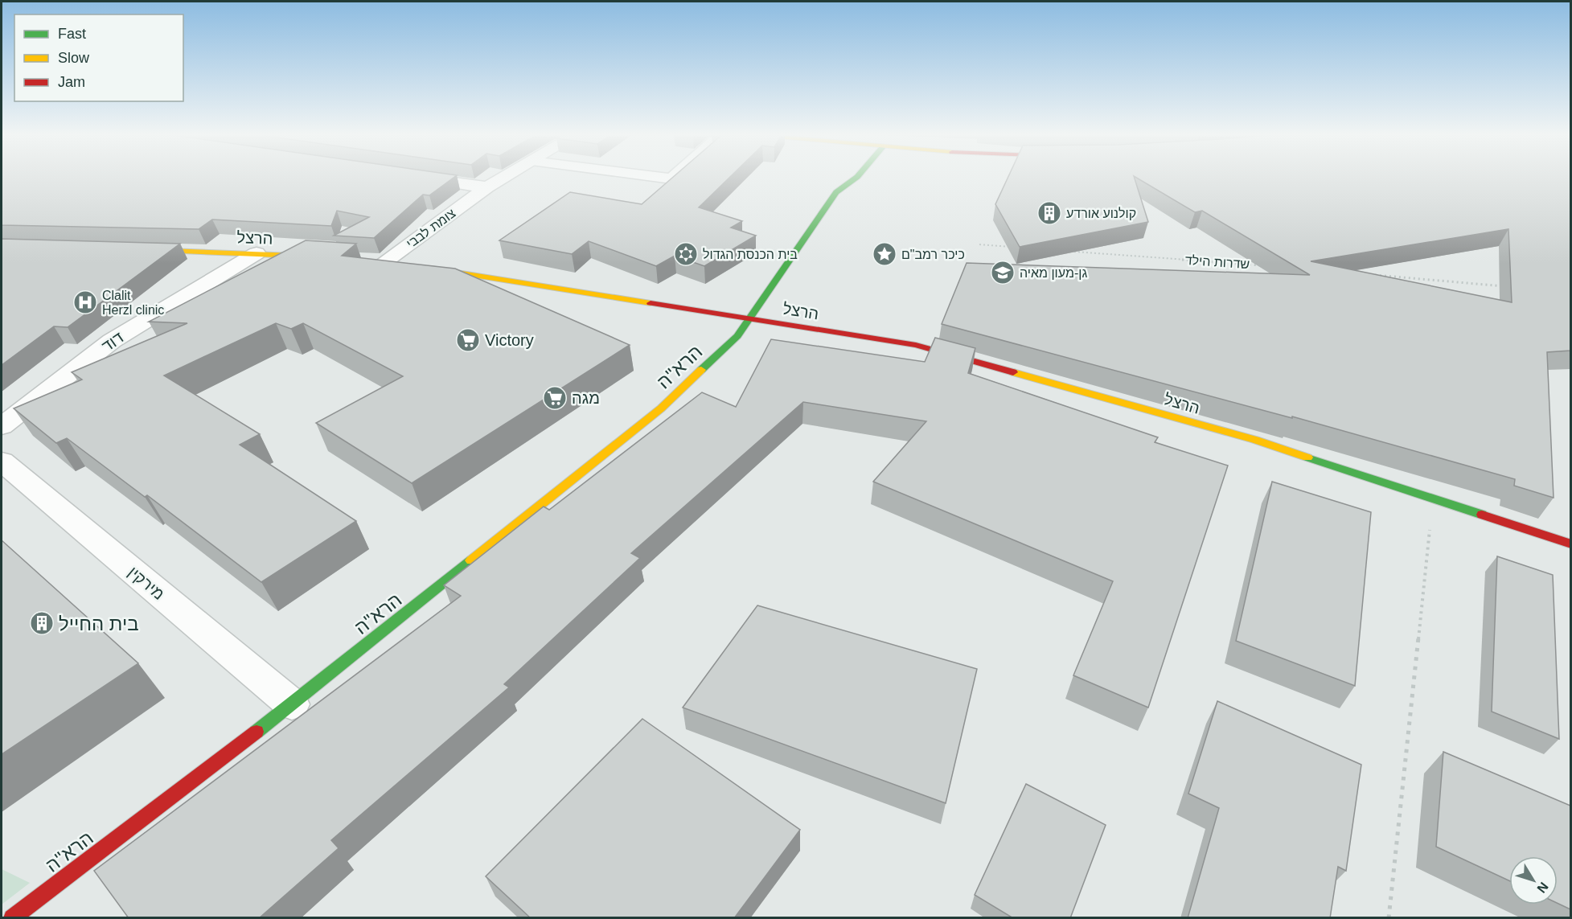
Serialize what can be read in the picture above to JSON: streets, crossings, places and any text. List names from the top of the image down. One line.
{"streets":{"street":["צומת לבבי","הרצל","דוד","הרא\"ה","מירקין"],"path":["שדרות הילד"]},"crossings":[["הרצל","דוד"],["הרצל","הרא\"ה"],["הרא\"ה","מירקין"]],"places":{"building":["קולנוע אורדע","בית החייל"],"synagogue":["בית הכנסת הגדול"],"place":["כיכר רמב\"ם"],"school or university":["גן-מעון מאיה"],"hospital":["Clalit Herzl clinic"],"supermarket":["Victory","מגה"]},"legend":["Fast","Slow","Jam"],"north":"bottom right"}
